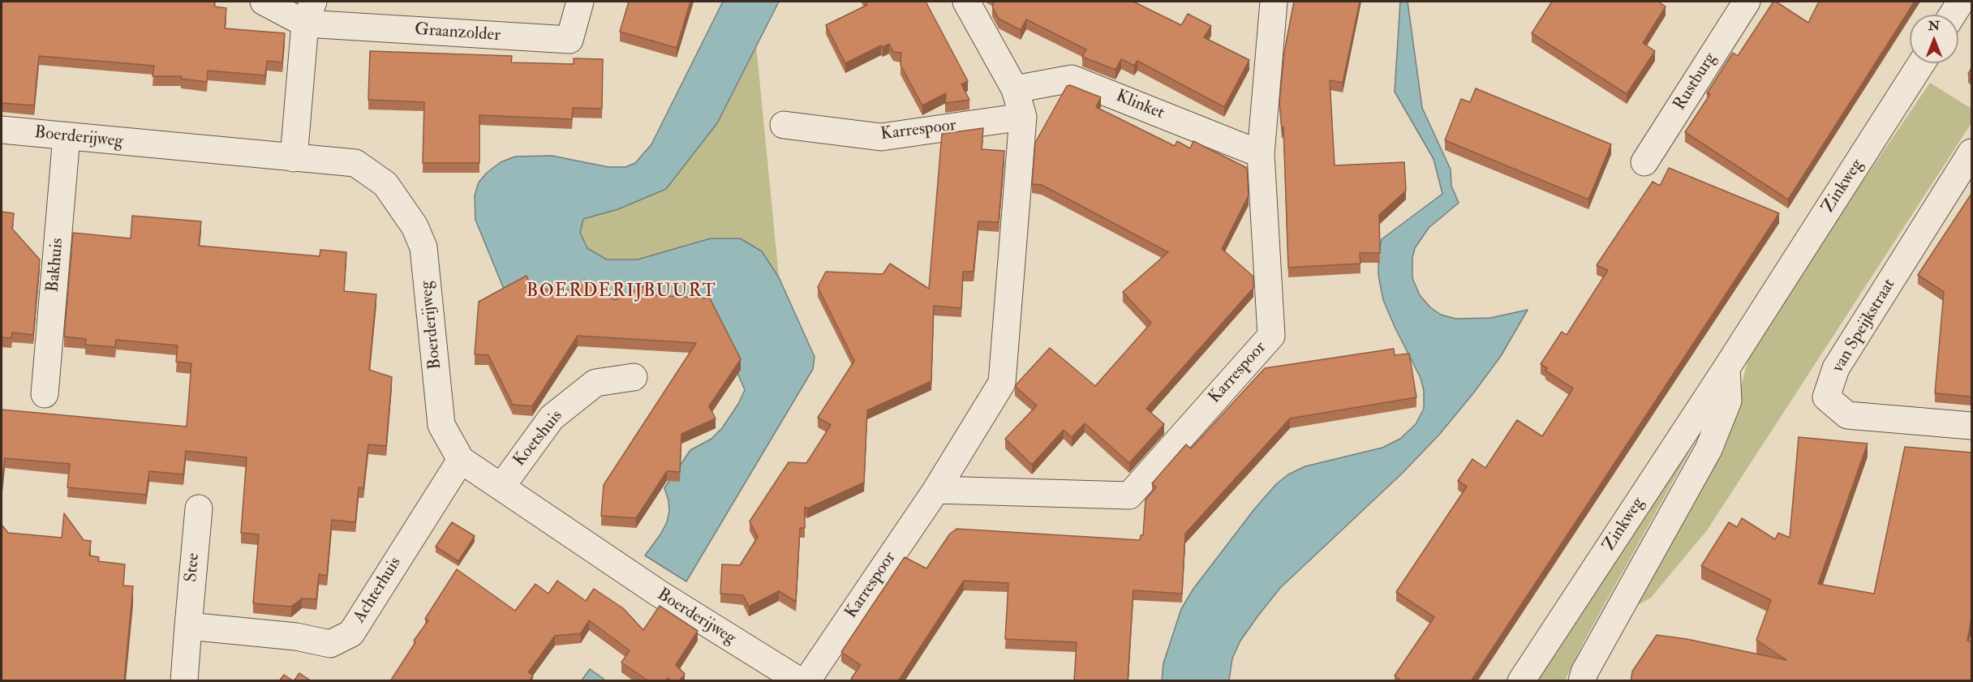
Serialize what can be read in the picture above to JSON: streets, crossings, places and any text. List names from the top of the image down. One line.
{"streets":{"street":["Graanzolder","Rustburg","Klinket","Karrespoor","Boerderijweg","Zinkweg","Bakhuis","van Speijkstraat","Koetshuis","Stee","Achterhuis"]},"crossings":[["Klinket","Karrespoor"],["Boerderijweg","Bakhuis"],["Boerderijweg","Koetshuis"],["Boerderijweg","Achterhuis"],["Stee","Achterhuis"]],"districts":["BOERDERIJBUURT"],"north":"top"}
